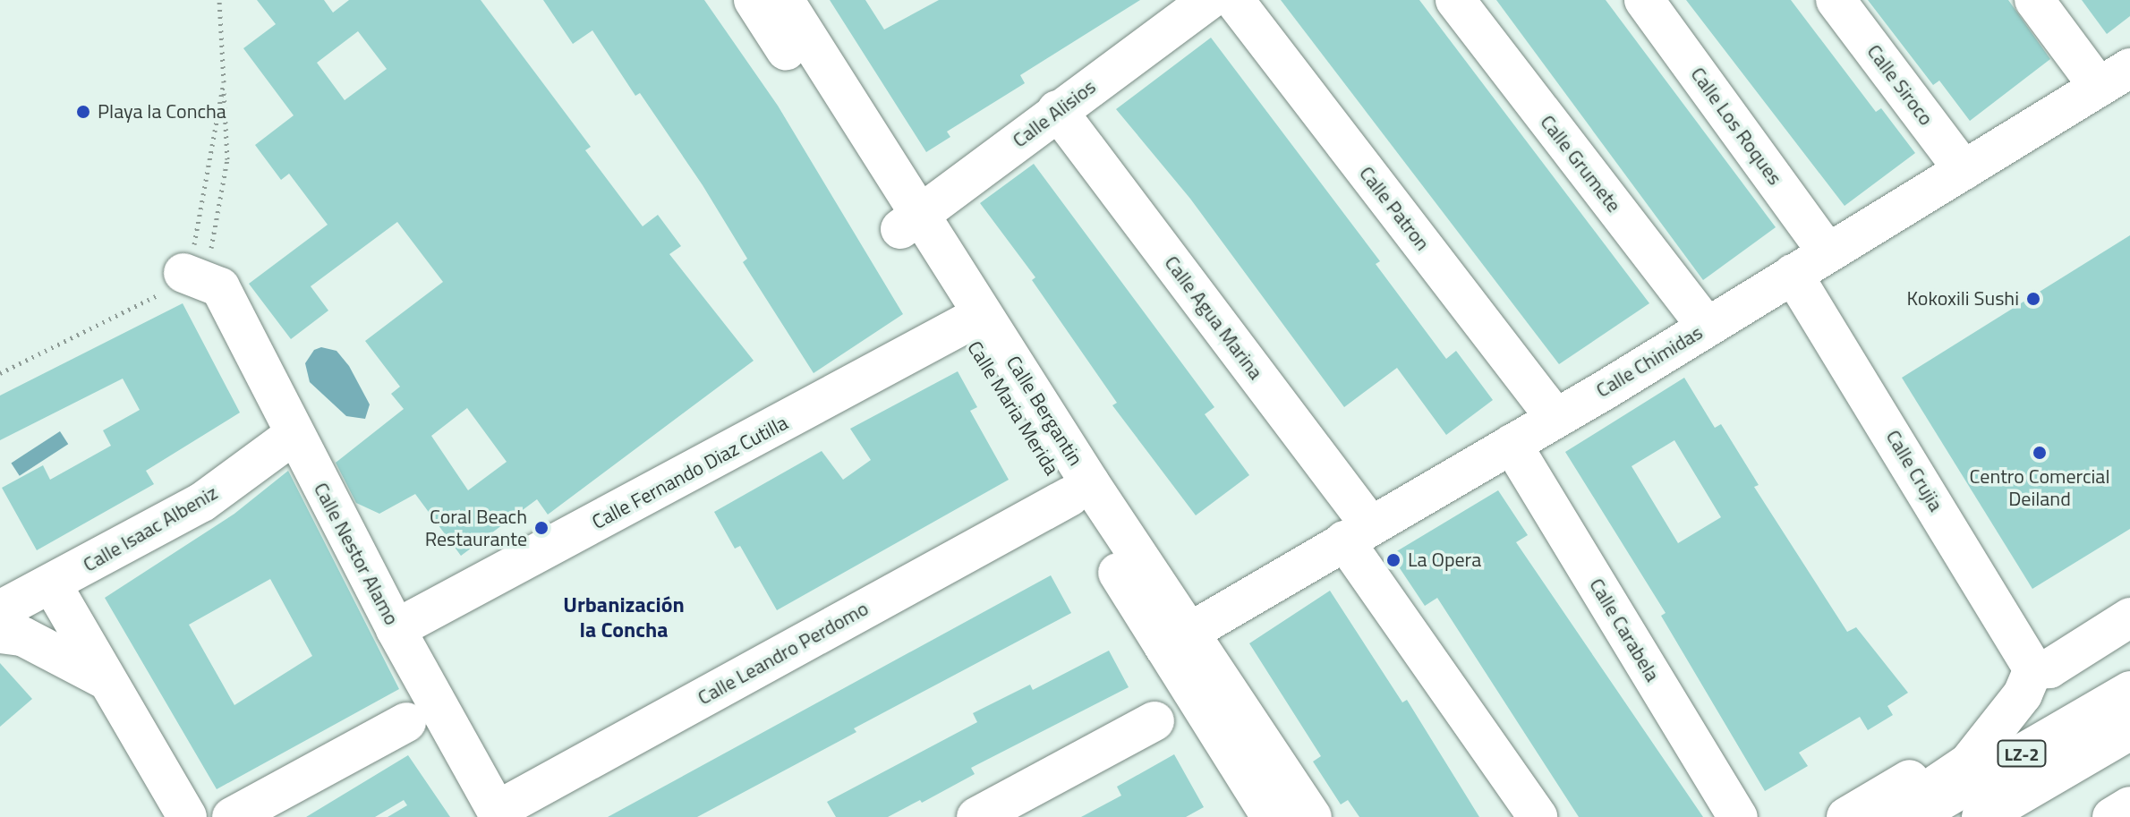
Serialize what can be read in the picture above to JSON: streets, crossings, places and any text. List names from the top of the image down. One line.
{"streets":{"main road":["Calle Siroco","Calle Alisios","Calle Los Roques","Calle Grumete","Calle Patron","Calle Agua Marina","Calle Chimidas","Calle Maria Merida","Calle Bergantin","Calle Crujia","Calle Fernando Diaz Cutilla","Calle Isaac Albeniz","Calle Nestor Alamo","Calle Carabela","Calle Leandro Perdomo","LZ-2"]},"crossings":[["Calle Siroco","Calle Chimidas"],["Calle Alisios","Calle Agua Marina"],["Calle Alisios","Calle Bergantin"],["Calle Los Roques","Calle Chimidas"],["Calle Grumete","Calle Chimidas"],["Calle Patron","Calle Chimidas"],["Calle Agua Marina","Calle Chimidas"],["Calle Chimidas","Calle Maria Merida"],["Calle Chimidas","Calle Bergantin"],["Calle Chimidas","Calle Crujia"],["Calle Chimidas","Calle Carabela"],["Calle Maria Merida","Calle Bergantin"],["Calle Maria Merida","Calle Fernando Diaz Cutilla"],["Calle Maria Merida","Calle Leandro Perdomo"],["Calle Bergantin","Calle Fernando Diaz Cutilla"],["Calle Fernando Diaz Cutilla","Calle Nestor Alamo"],["Calle Isaac Albeniz","Calle Nestor Alamo"],["Calle Nestor Alamo","Calle Leandro Perdomo"]],"districts":["Urbanización la Concha"],"places":["Playa la Concha","Kokoxili Sushi","Centro Comercial Deiland","Coral Beach Restaurante","La Opera"]}
